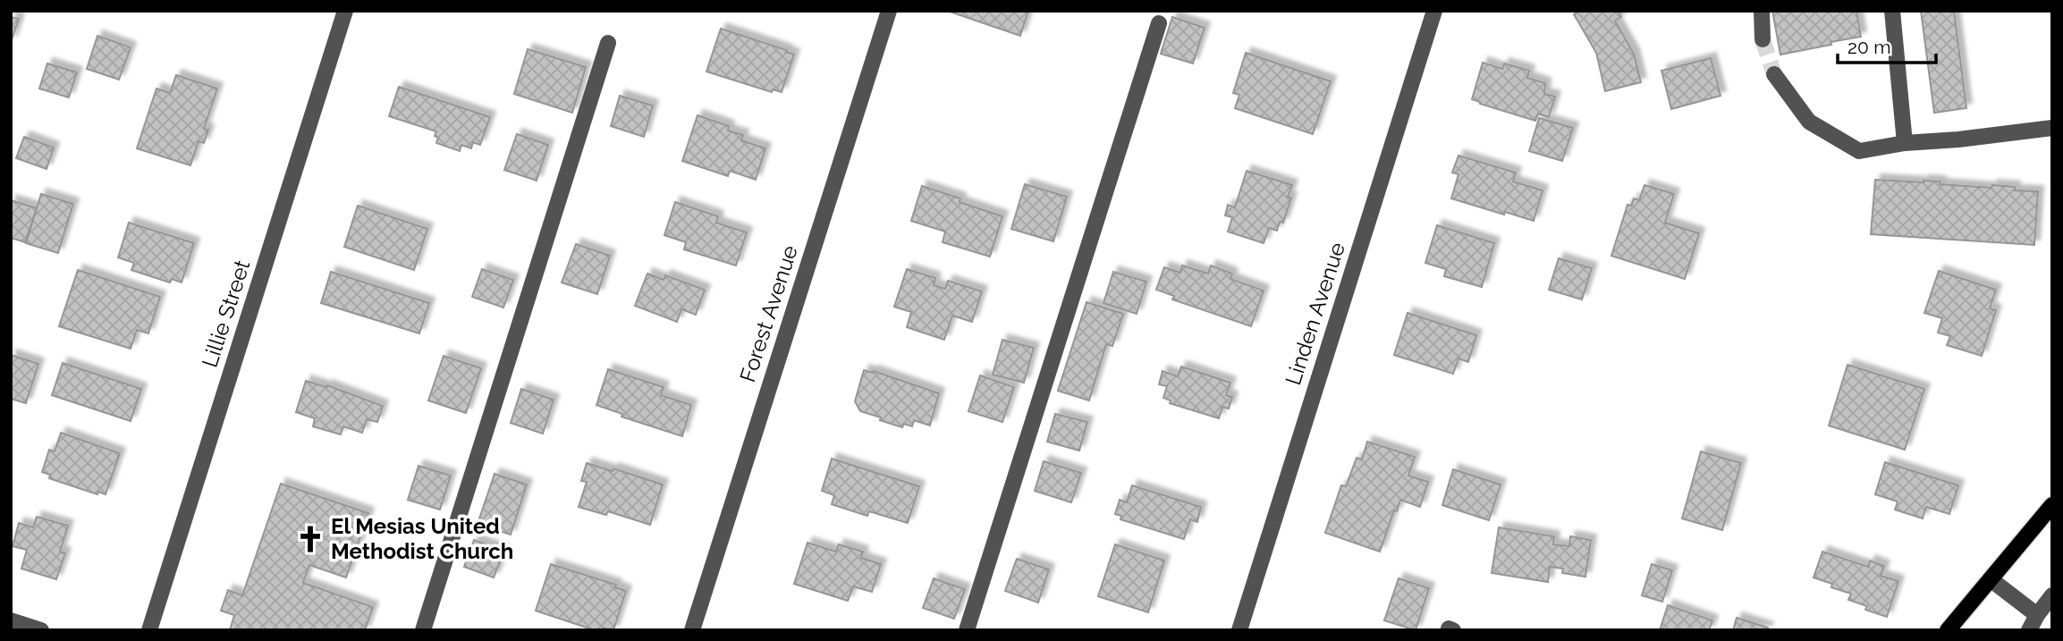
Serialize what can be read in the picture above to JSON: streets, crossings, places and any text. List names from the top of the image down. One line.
{"streets":{"street":["Lillie Street","Forest Avenue","Linden Avenue"]},"places":{"church":["El Mesias United Methodist Church"]},"scale_bar":"20 m"}
